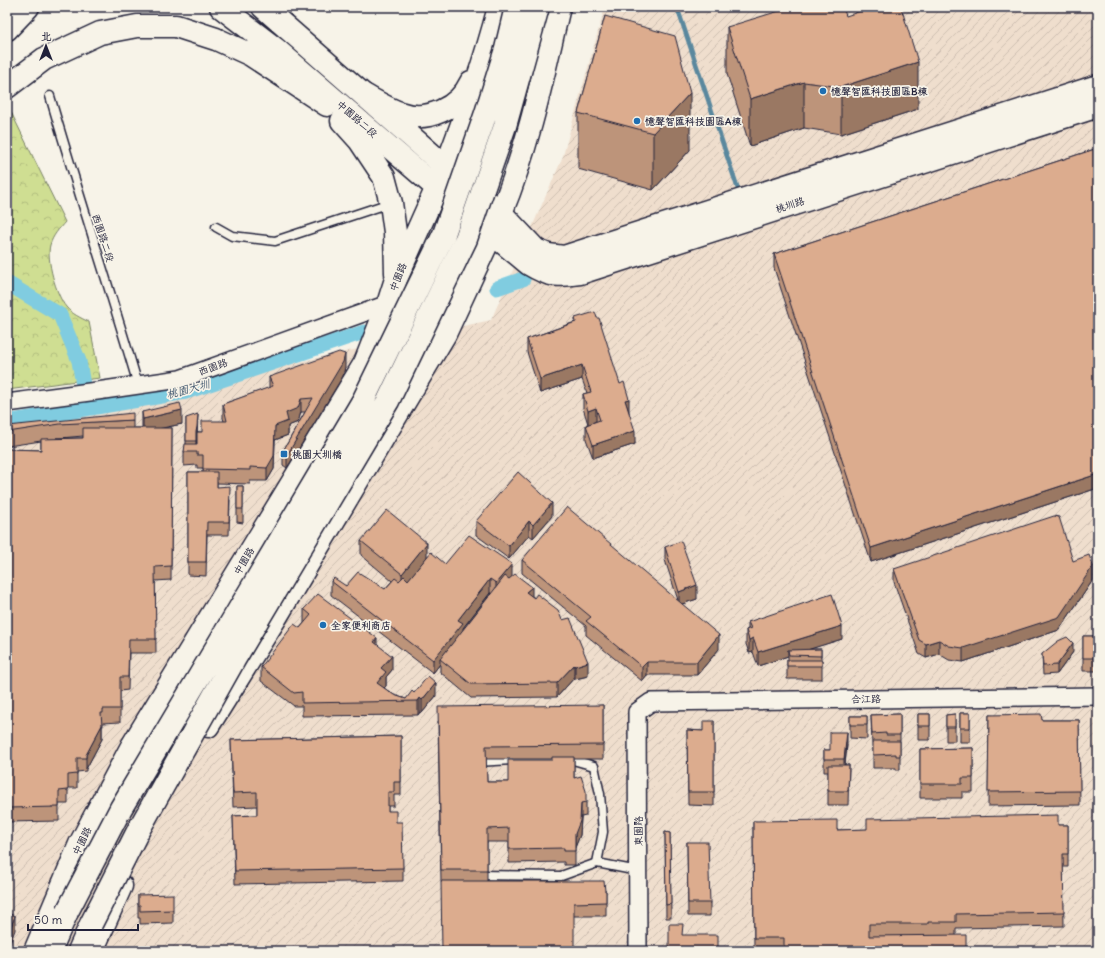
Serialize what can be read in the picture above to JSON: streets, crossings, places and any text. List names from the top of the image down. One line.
{"streets":{"main road":["中園路二段","桃圳路","中園路"],"street":["西園路","合江路","東園路"],"lane":["西園路二段"]},"crossings":[["中園路二段","桃圳路"],["中園路二段","中園路"],["西園路二段","西園路"],["中園路","西園路"],["合江路","東園路"]],"water":["桃園大圳"],"places":{"other":["憶聲智匯科技園區B棟","憶聲智匯科技園區A棟","全家便利商店"],"transit":["桃園大圳橋"]},"scale_bar":"50 m","north":"top"}
